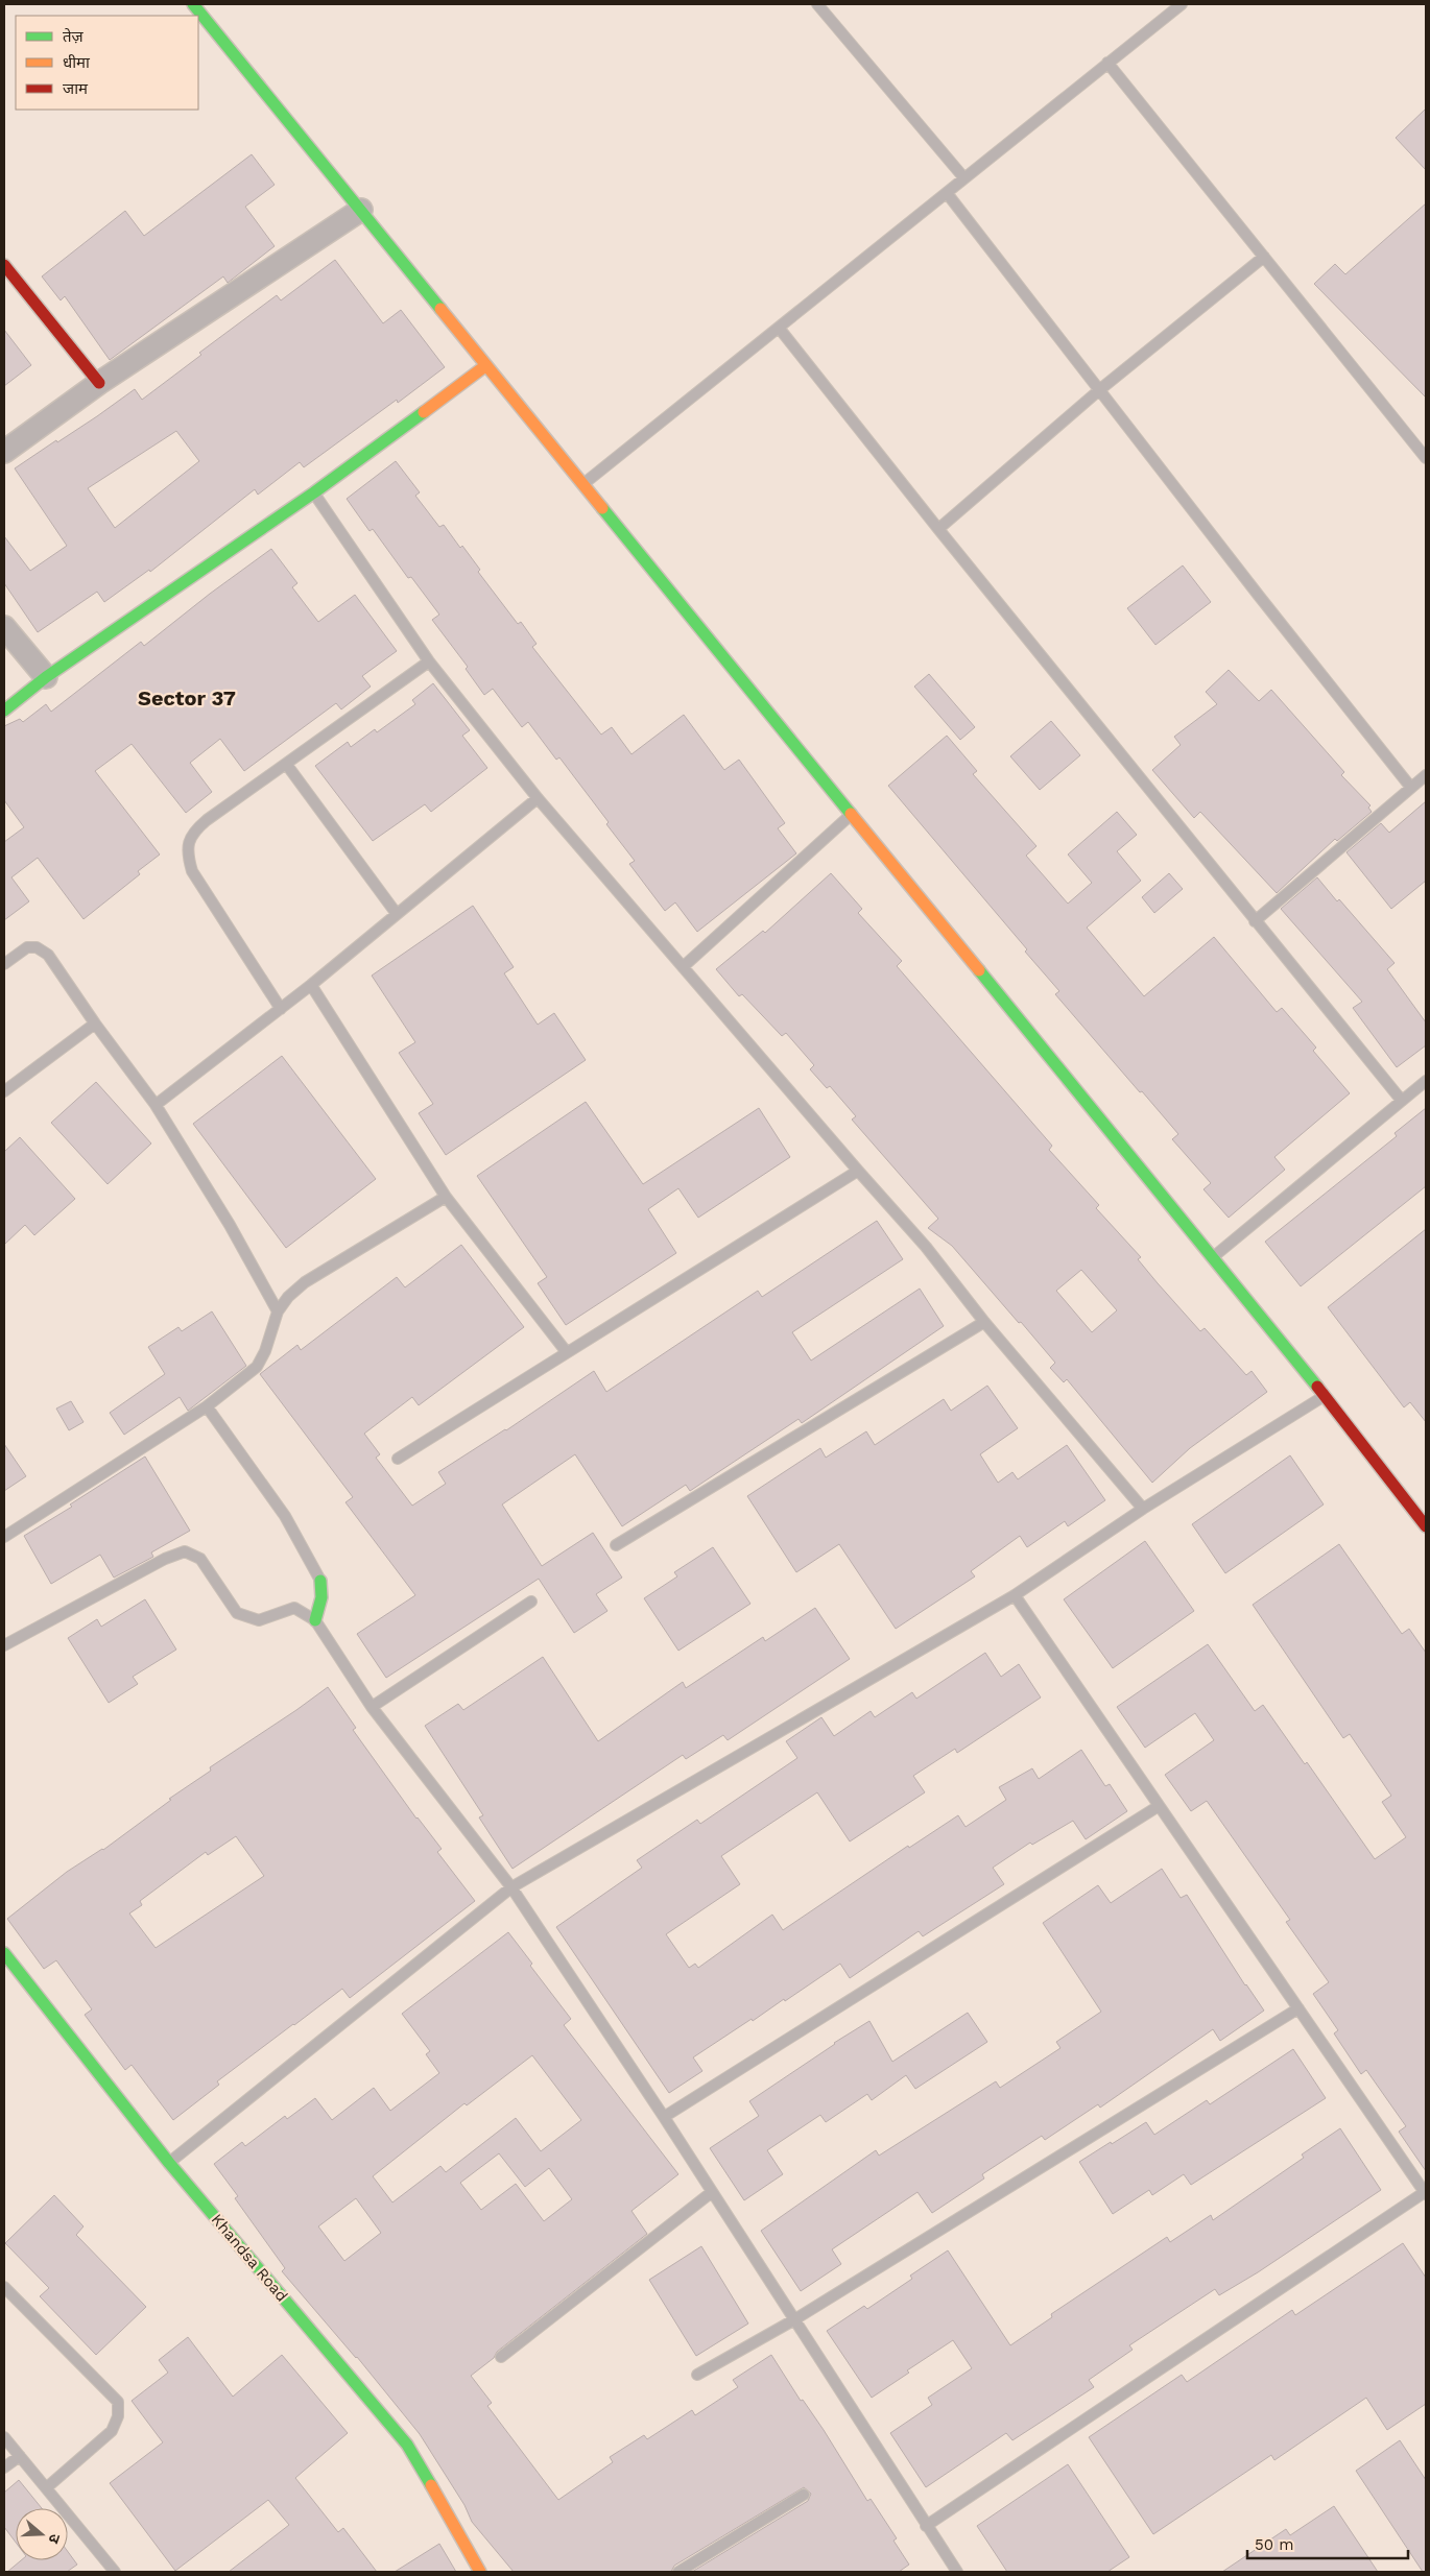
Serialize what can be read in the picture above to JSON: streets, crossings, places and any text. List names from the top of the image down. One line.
{"streets":{"street":["Khandsa Road"]},"districts":["Sector 37"],"legend":["तेज़","धीमा","जाम"],"scale_bar":"50 m","north":"right"}
